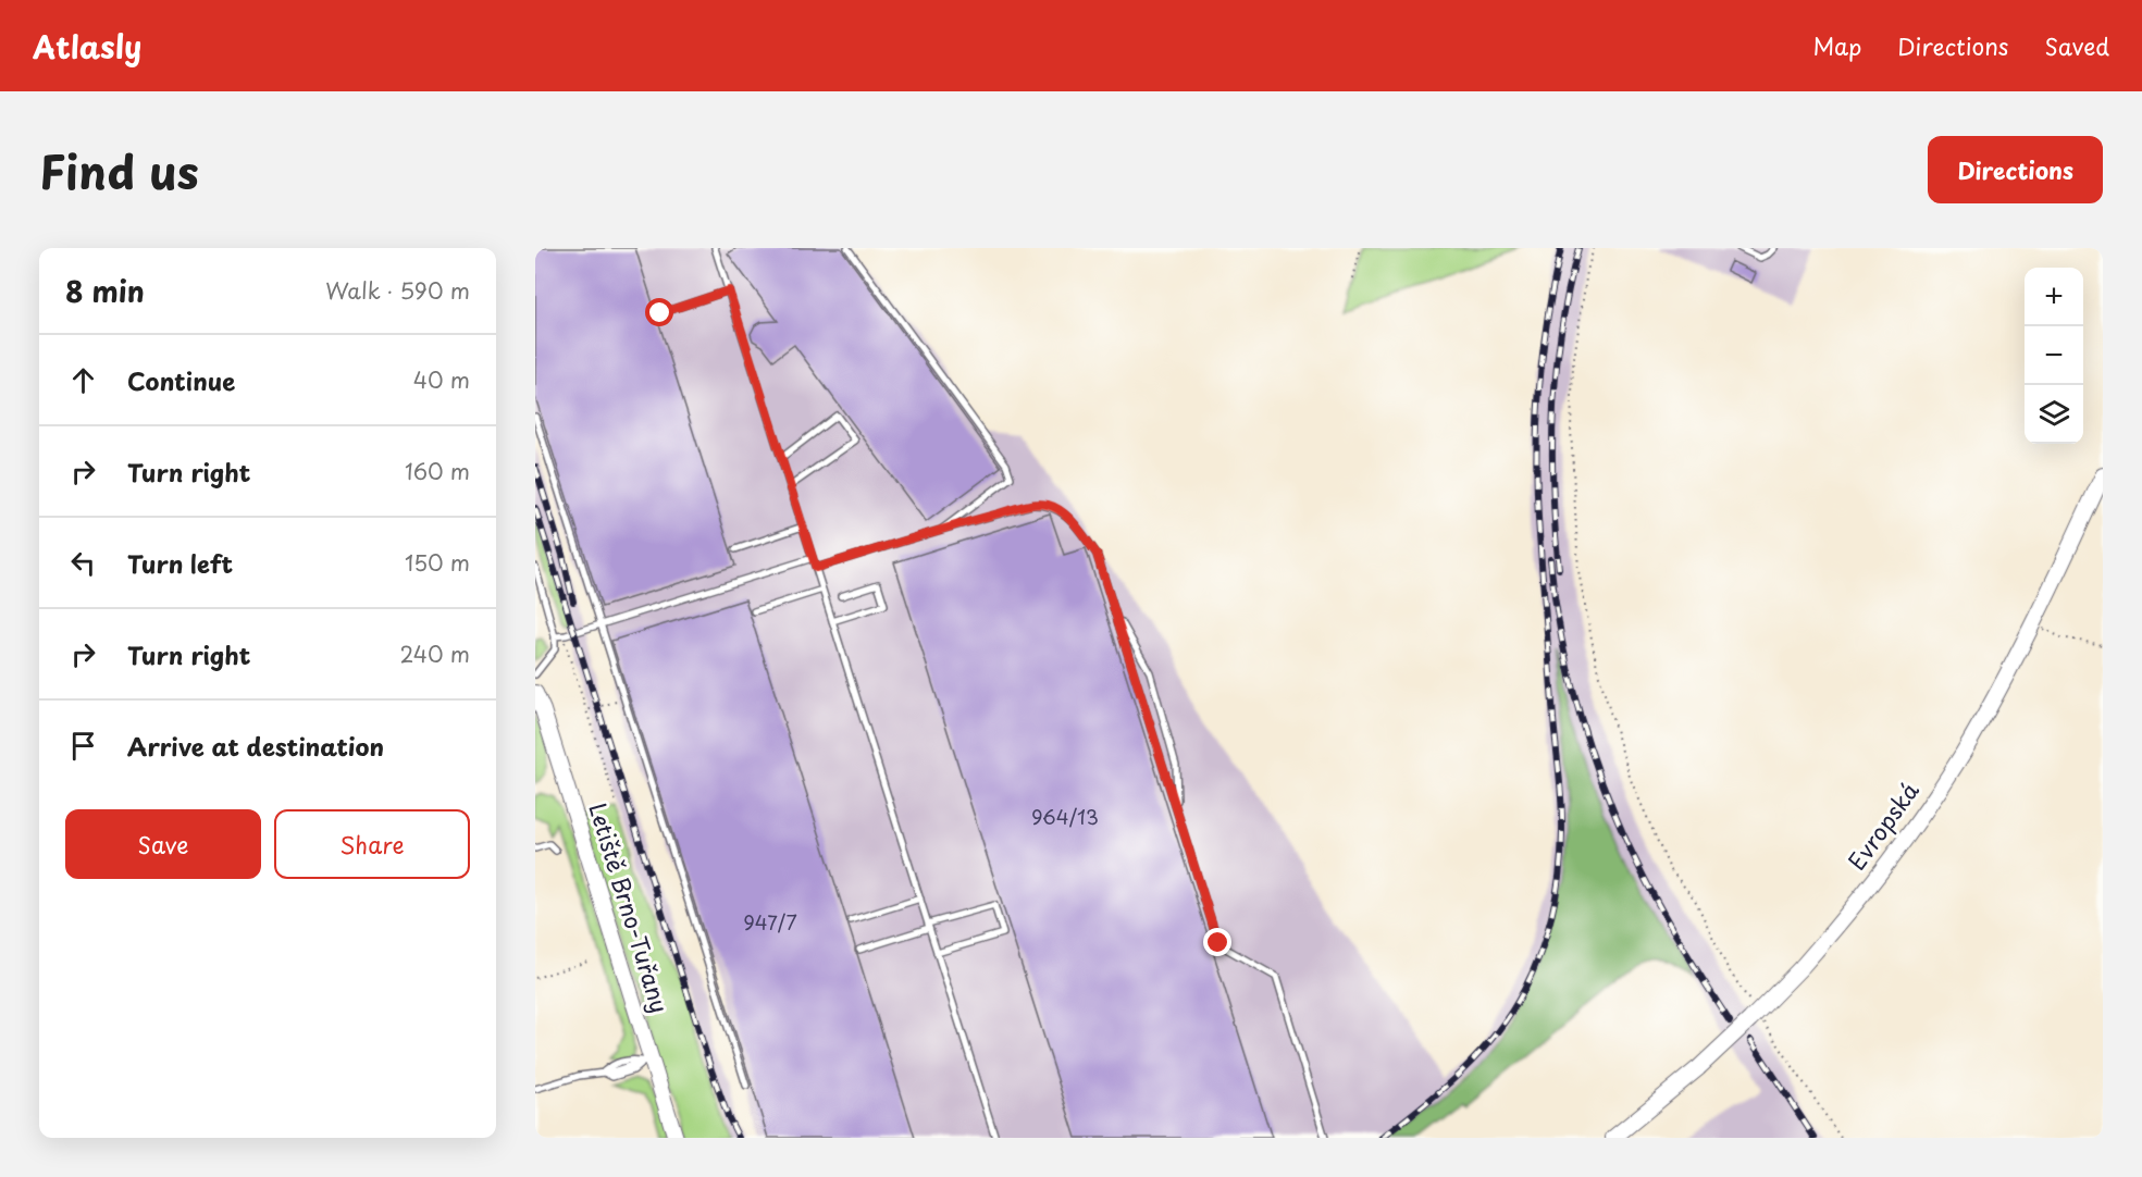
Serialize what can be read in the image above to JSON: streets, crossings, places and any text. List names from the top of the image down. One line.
{"streets":{"street":["Evropská","Letiště Brno-Tuřany"]},"house_numbers":["964/13","947/7"],"page":{"header":"Atlasly","nav":["Map","Directions","Saved"],"title":"Find us","buttons":["Directions",["Save","Share"]],"heading":["8 min","Walk · 590 m"],"map_buttons":["+","−"],"list":[["Continue","40 m"],["Turn right","160 m"],["Turn left","150 m"],["Turn right","240 m"],"Arrive at destination"]}}
